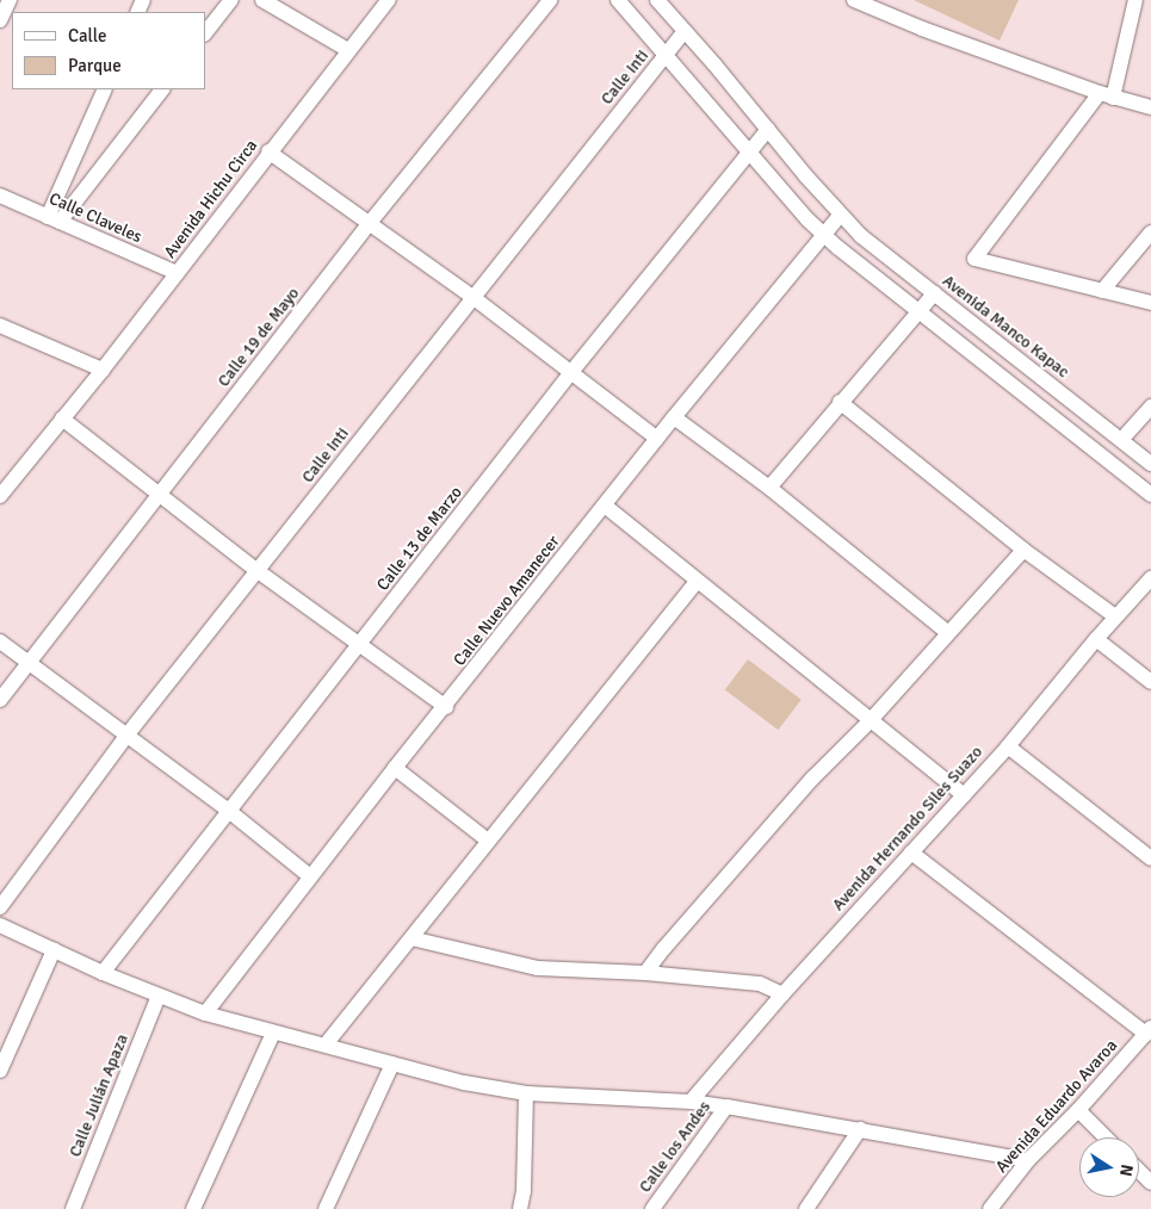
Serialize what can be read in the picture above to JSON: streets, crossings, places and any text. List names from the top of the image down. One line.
{"streets":{"street":["Calle Inti","Avenida Hichu Circa","Calle Claveles","Avenida Manco Kapac","Calle 19 de Mayo","Calle 13 de Marzo","Calle Nuevo Amanecer","Avenida Hernando Siles Suazo","Calle Julián Apaza","Avenida Eduardo Avaroa","Calle los Andes"]},"crossings":[["Calle Inti","Avenida Manco Kapac"],["Avenida Hichu Circa","Calle Claveles"],["Avenida Manco Kapac","Calle 13 de Marzo"],["Avenida Manco Kapac","Calle Nuevo Amanecer"]],"legend":["Calle","Parque"],"north":"right"}
